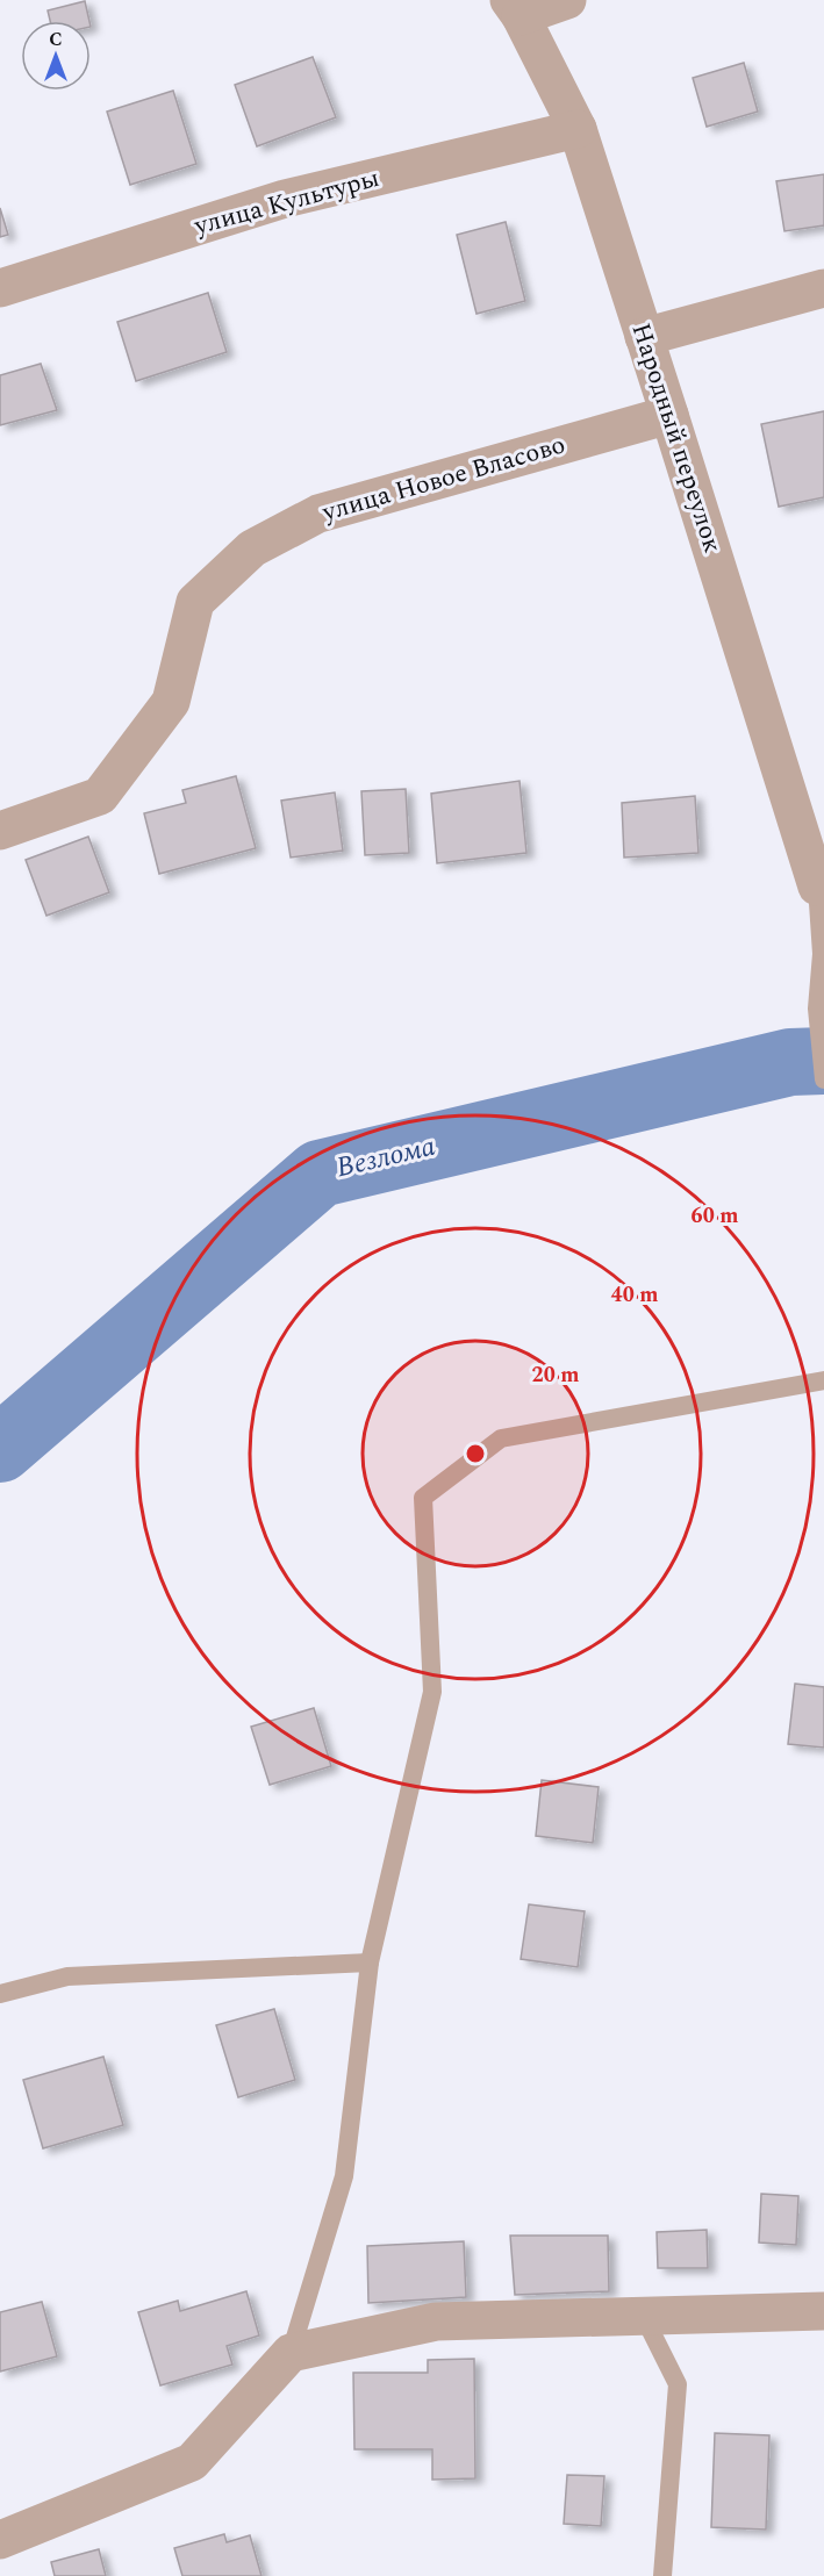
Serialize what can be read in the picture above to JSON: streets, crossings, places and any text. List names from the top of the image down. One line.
{"streets":{"street":["улица Культуры","Народный переулок","улица Новое Власово"]},"crossings":[["улица Культуры","Народный переулок"],["Народный переулок","улица Новое Власово"]],"water":["Везлома"],"north":"top","rings":["60 m","40 m","20 m"]}
